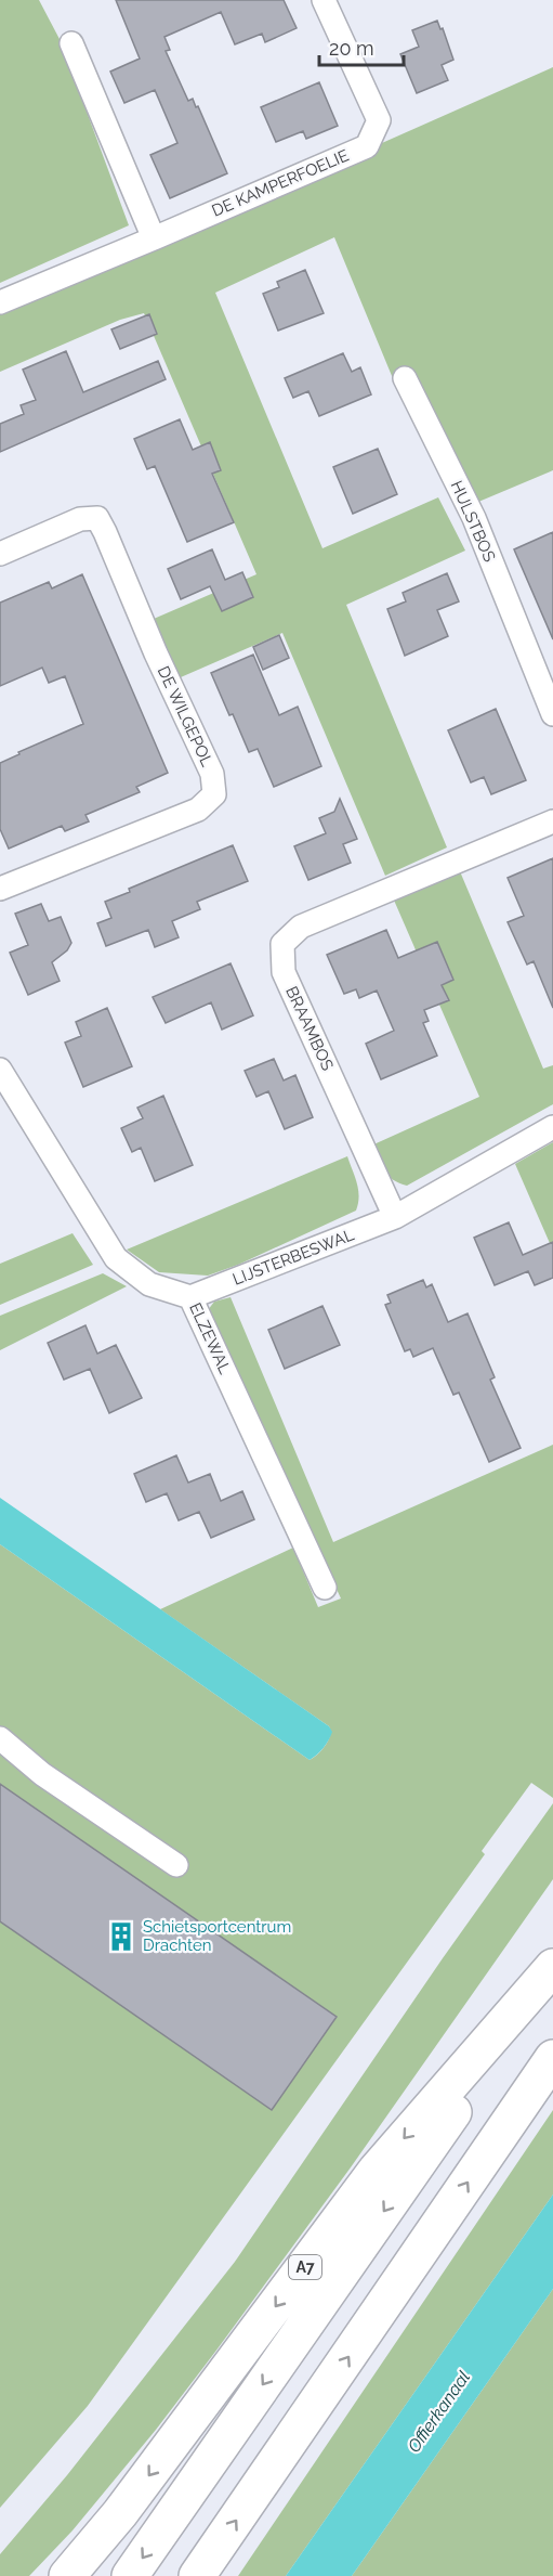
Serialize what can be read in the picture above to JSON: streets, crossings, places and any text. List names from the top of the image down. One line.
{"streets":{"highway":["A7"],"street":["DE KAMPERFOELIE","HULSTBOS","DE WILGEPOL","BRAAMBOS","LIJSTERBESWAL","ELZEWAL"]},"crossings":[["BRAAMBOS","LIJSTERBESWAL"],["LIJSTERBESWAL","ELZEWAL"]],"water":["Offierkanaal"],"places":{"building":["Schietsportcentrum Drachten"]},"scale_bar":"20 m"}
